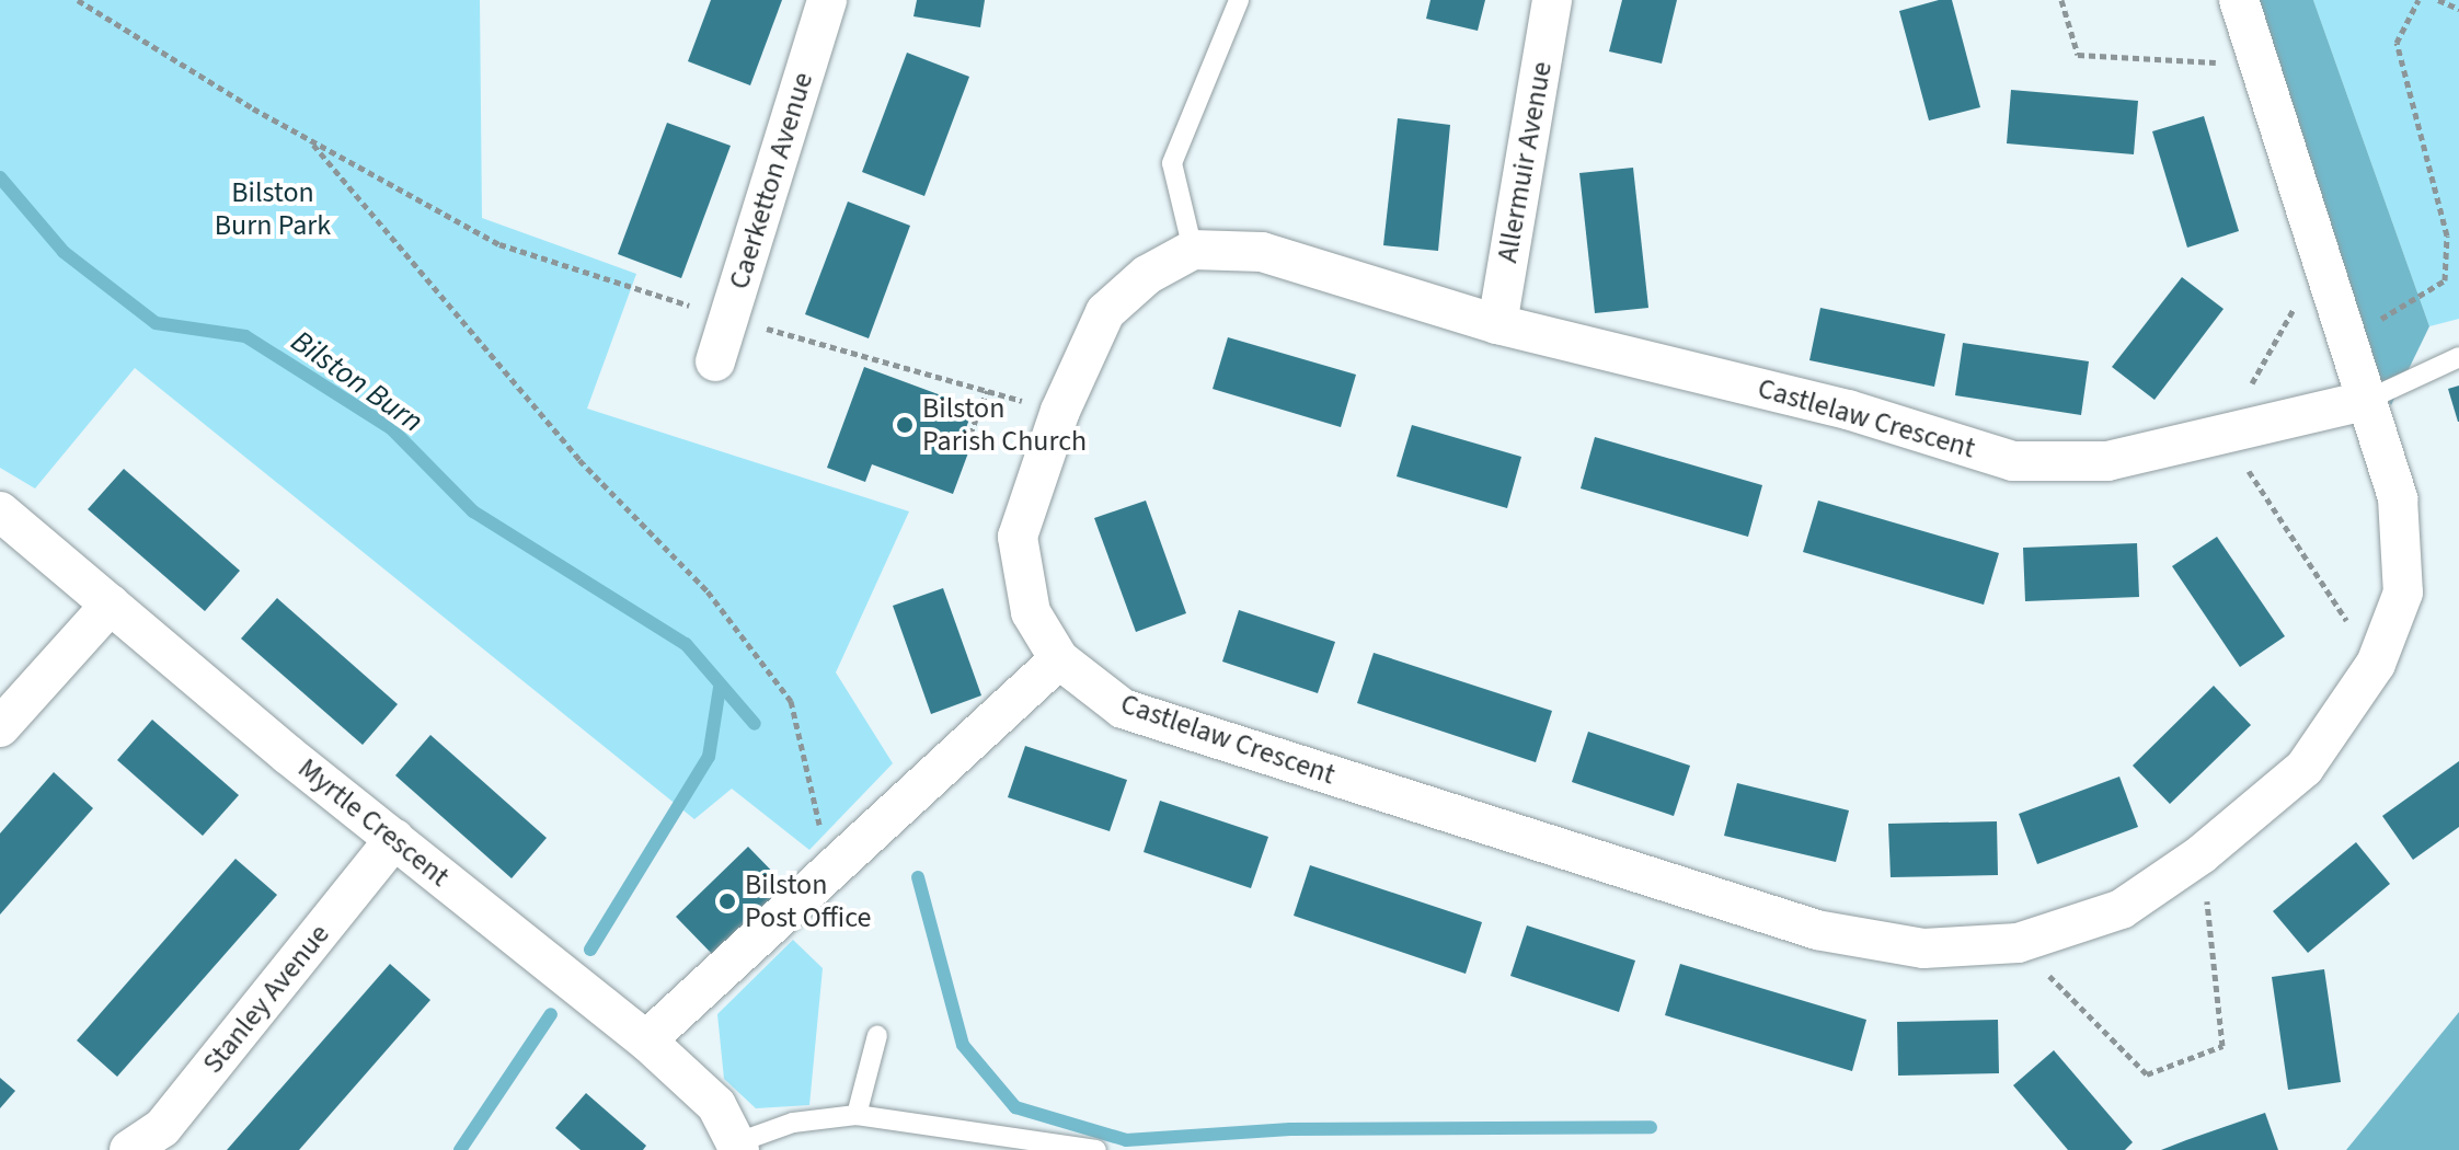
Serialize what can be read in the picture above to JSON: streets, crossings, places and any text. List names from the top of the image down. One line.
{"streets":{"street":["Allermuir Avenue","Caerketton Avenue","Castlelaw Crescent","Myrtle Crescent","Stanley Avenue"]},"crossings":[["Allermuir Avenue","Castlelaw Crescent"],["Myrtle Crescent","Stanley Avenue"]],"water":["Bilston Burn"],"parks":["Bilston Burn Park"],"places":["Bilston Parish Church","Bilston Post Office"]}
